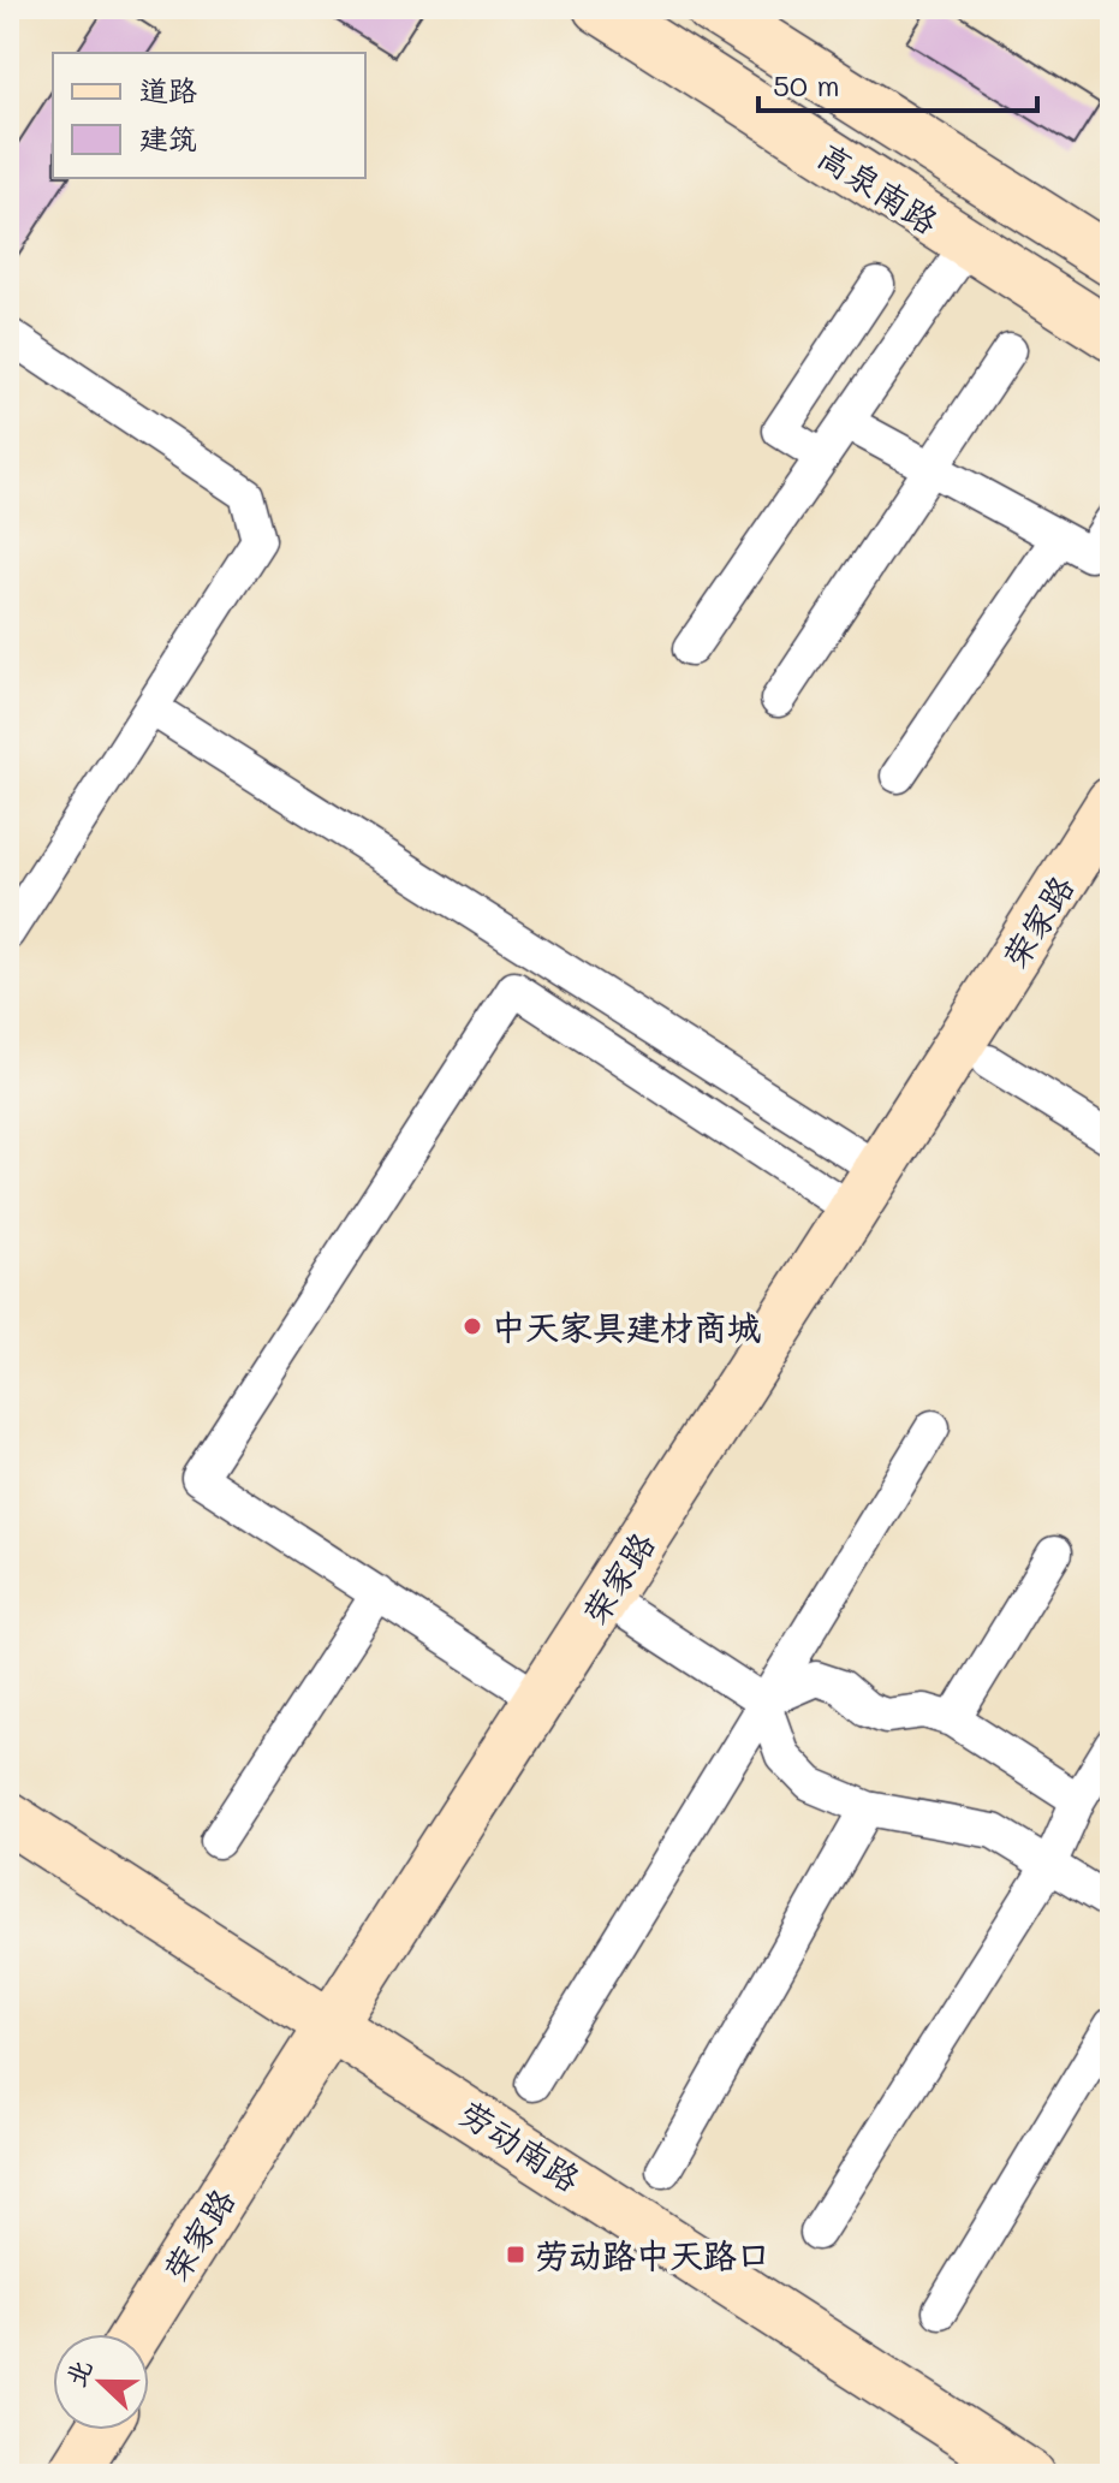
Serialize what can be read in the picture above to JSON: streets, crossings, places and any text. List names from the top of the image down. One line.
{"streets":{"street":["高泉南路","荣家路","劳动南路"]},"crossings":[["荣家路","劳动南路"]],"places":{"other":["中天家具建材商城"],"transit":["劳动路中天路口"]},"legend":["道路","建筑"],"scale_bar":"50 m","north":"left"}
